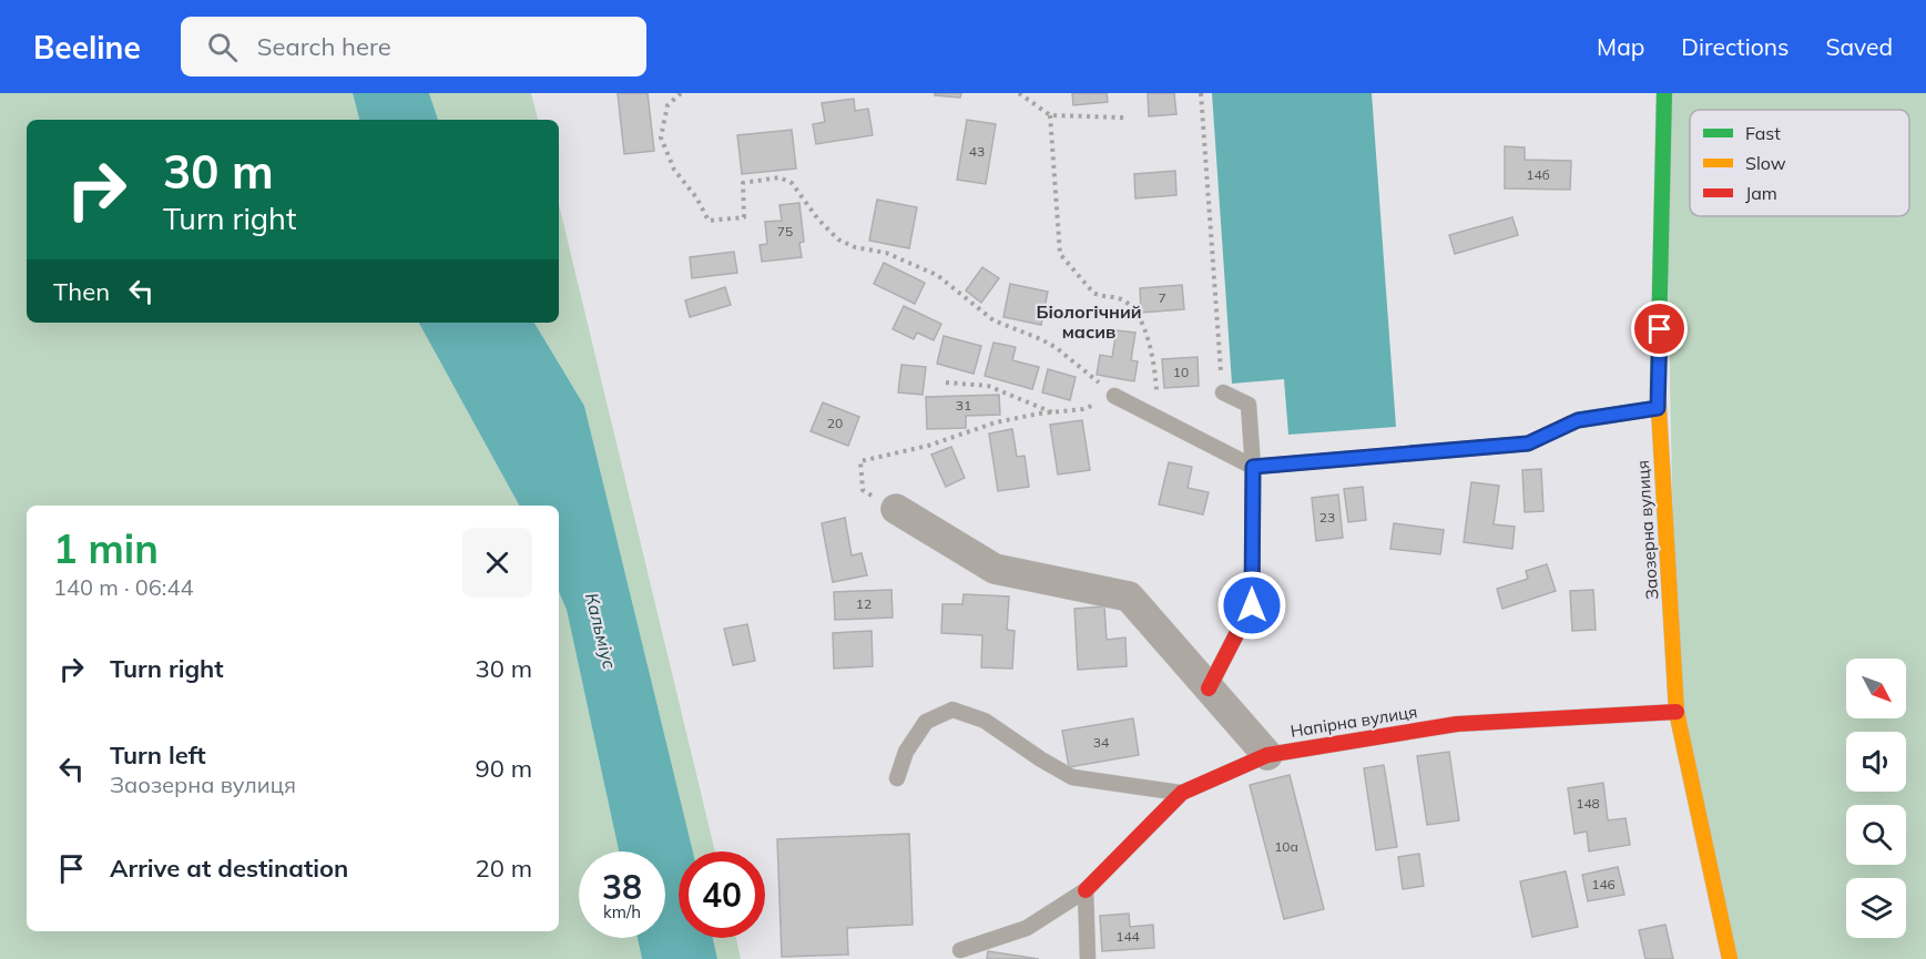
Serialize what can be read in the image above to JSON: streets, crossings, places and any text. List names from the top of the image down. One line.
{"streets":{"street":["Заозерна вулиця","Напірна вулиця"]},"crossings":[["Заозерна вулиця","Напірна вулиця"]],"districts":["Біологічний масив"],"water":["Кальміус"],"house_numbers":["43","14б","75","7","10","31","20","23","12","34","148","10а","146","144"],"legend":["Fast","Slow","Jam"],"north":"bottom right","page":{"header":"Beeline","search":"Search here","nav":["Map","Directions","Saved"],"turn":["30 m","Turn right"],"then":"Then","heading":["1 min","140 m · 06:44"],"list":[{"name":"Turn right","value":"30 m"},{"name":"Turn left","note":"Заозерна вулиця","value":"90 m"},{"name":"Arrive at destination","value":"20 m"}],"speed":"38 km/h","limit":"40"}}
